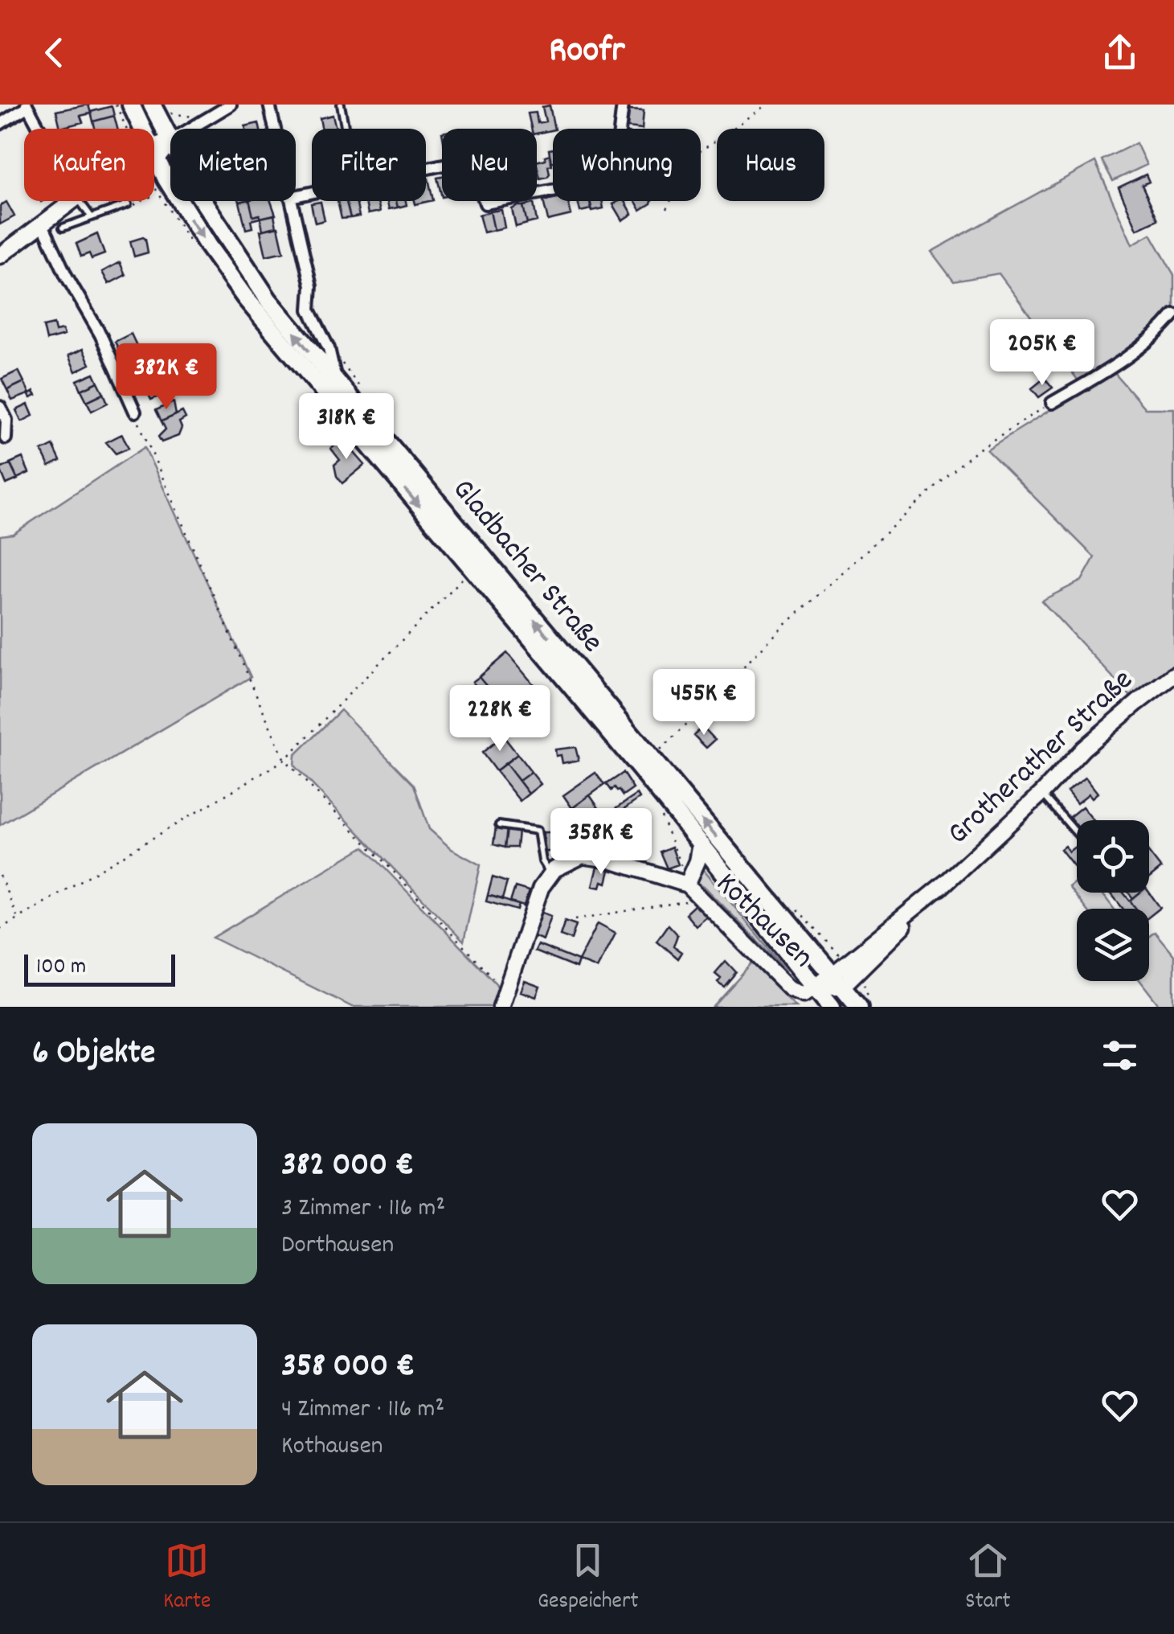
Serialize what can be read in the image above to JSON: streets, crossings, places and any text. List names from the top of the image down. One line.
{"streets":{"main road":["Gladbacher Straße"],"street":["Grotherather Straße","Kothausen"]},"crossings":[["Gladbacher Straße","Grotherather Straße"],["Gladbacher Straße","Kothausen"]],"scale_bar":"100 m","page":{"header":"Roofr","chip":["Kaufen","Mieten","Filter","Neu","Wohnung","Haus"],"price":["205K €","382K €","318K €","455K €","228K €","358K €"],"scale":"100 m","heading":"6 Objekte","list":[{"name":"382 000 €","note":"3 Zimmer · 116 m² · Dorthausen"},{"name":"358 000 €","note":"4 Zimmer · 116 m² · Kothausen"}],"tabs":["Karte","Gespeichert","Start"]}}
